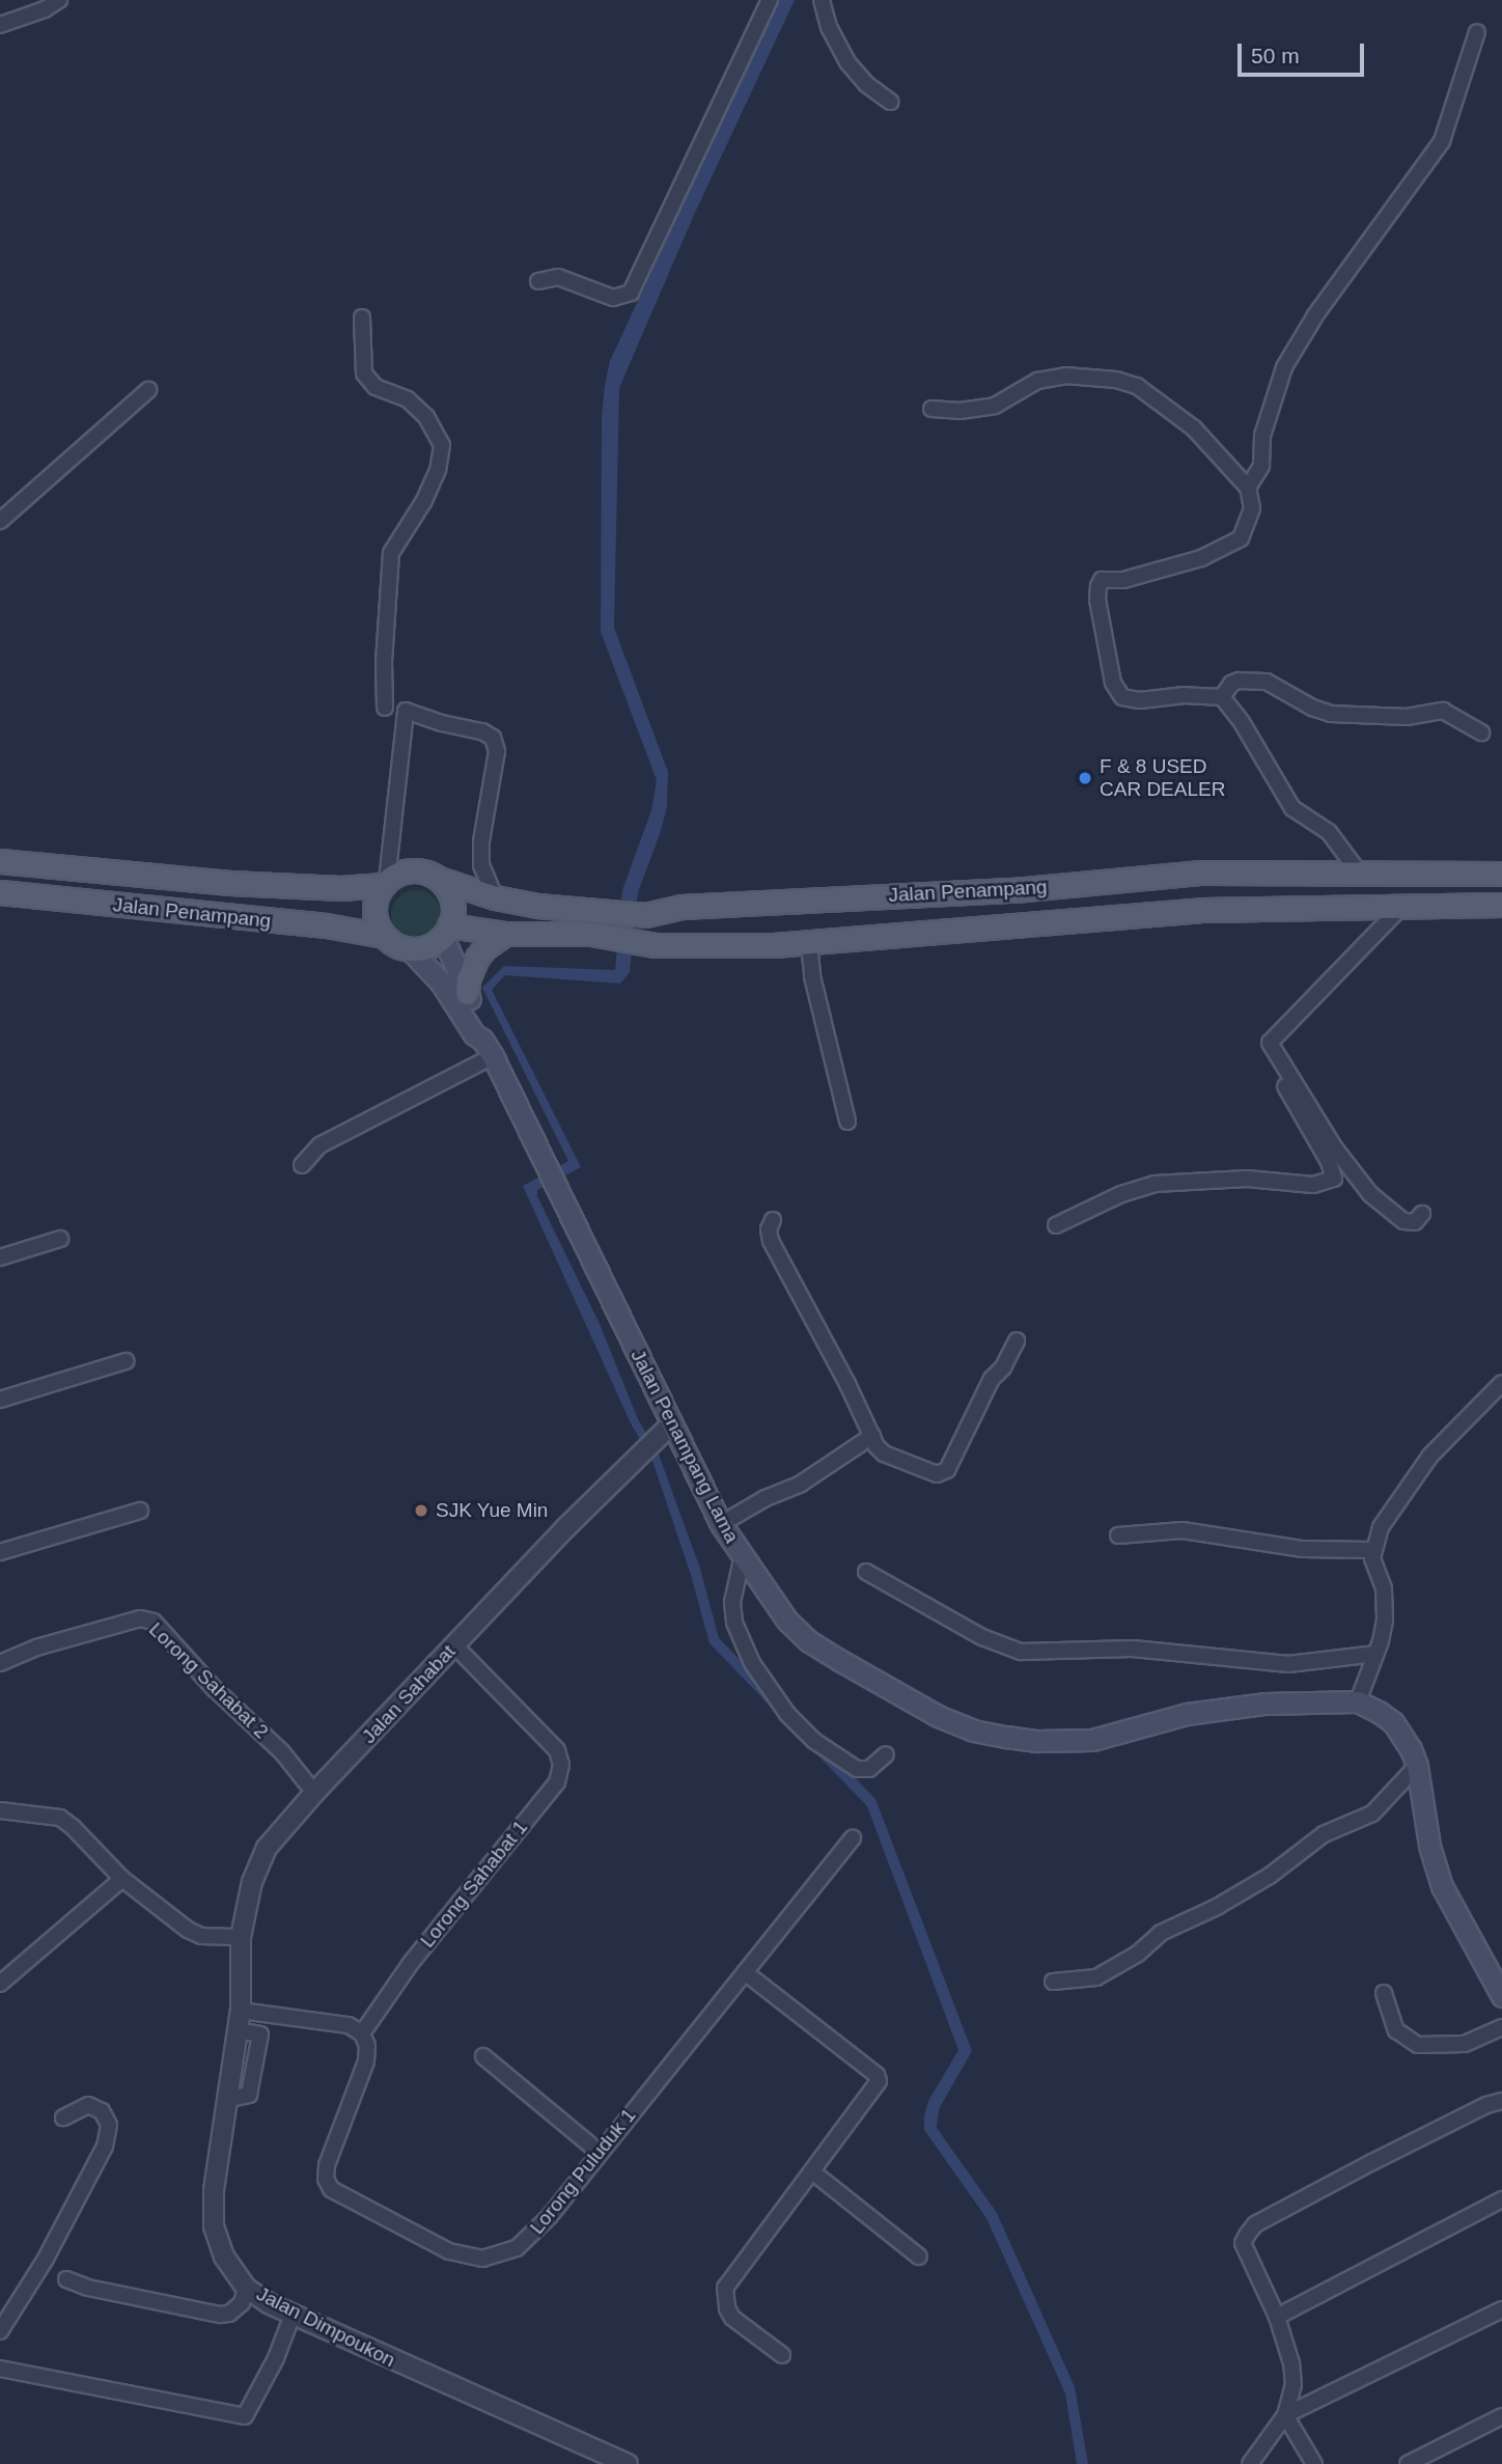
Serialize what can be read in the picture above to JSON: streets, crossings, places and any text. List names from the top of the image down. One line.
{"streets":{"main road":["Jalan Penampang","Jalan Penampang Lama"],"street":["Lorong Sahabat 2","Jalan Sahabat","Lorong Sahabat 1","Lorong Puluduk 1","Jalan Dimpoukon"]},"crossings":[["Jalan Penampang","Jalan Penampang Lama"],["Jalan Penampang Lama","Jalan Sahabat"],["Lorong Sahabat 2","Jalan Sahabat"],["Jalan Sahabat","Lorong Sahabat 1"],["Jalan Sahabat","Jalan Dimpoukon"],["Lorong Sahabat 1","Lorong Puluduk 1"]],"places":["F & 8 USED CAR DEALER","SJK Yue Min"],"scale_bar":"50 m"}
